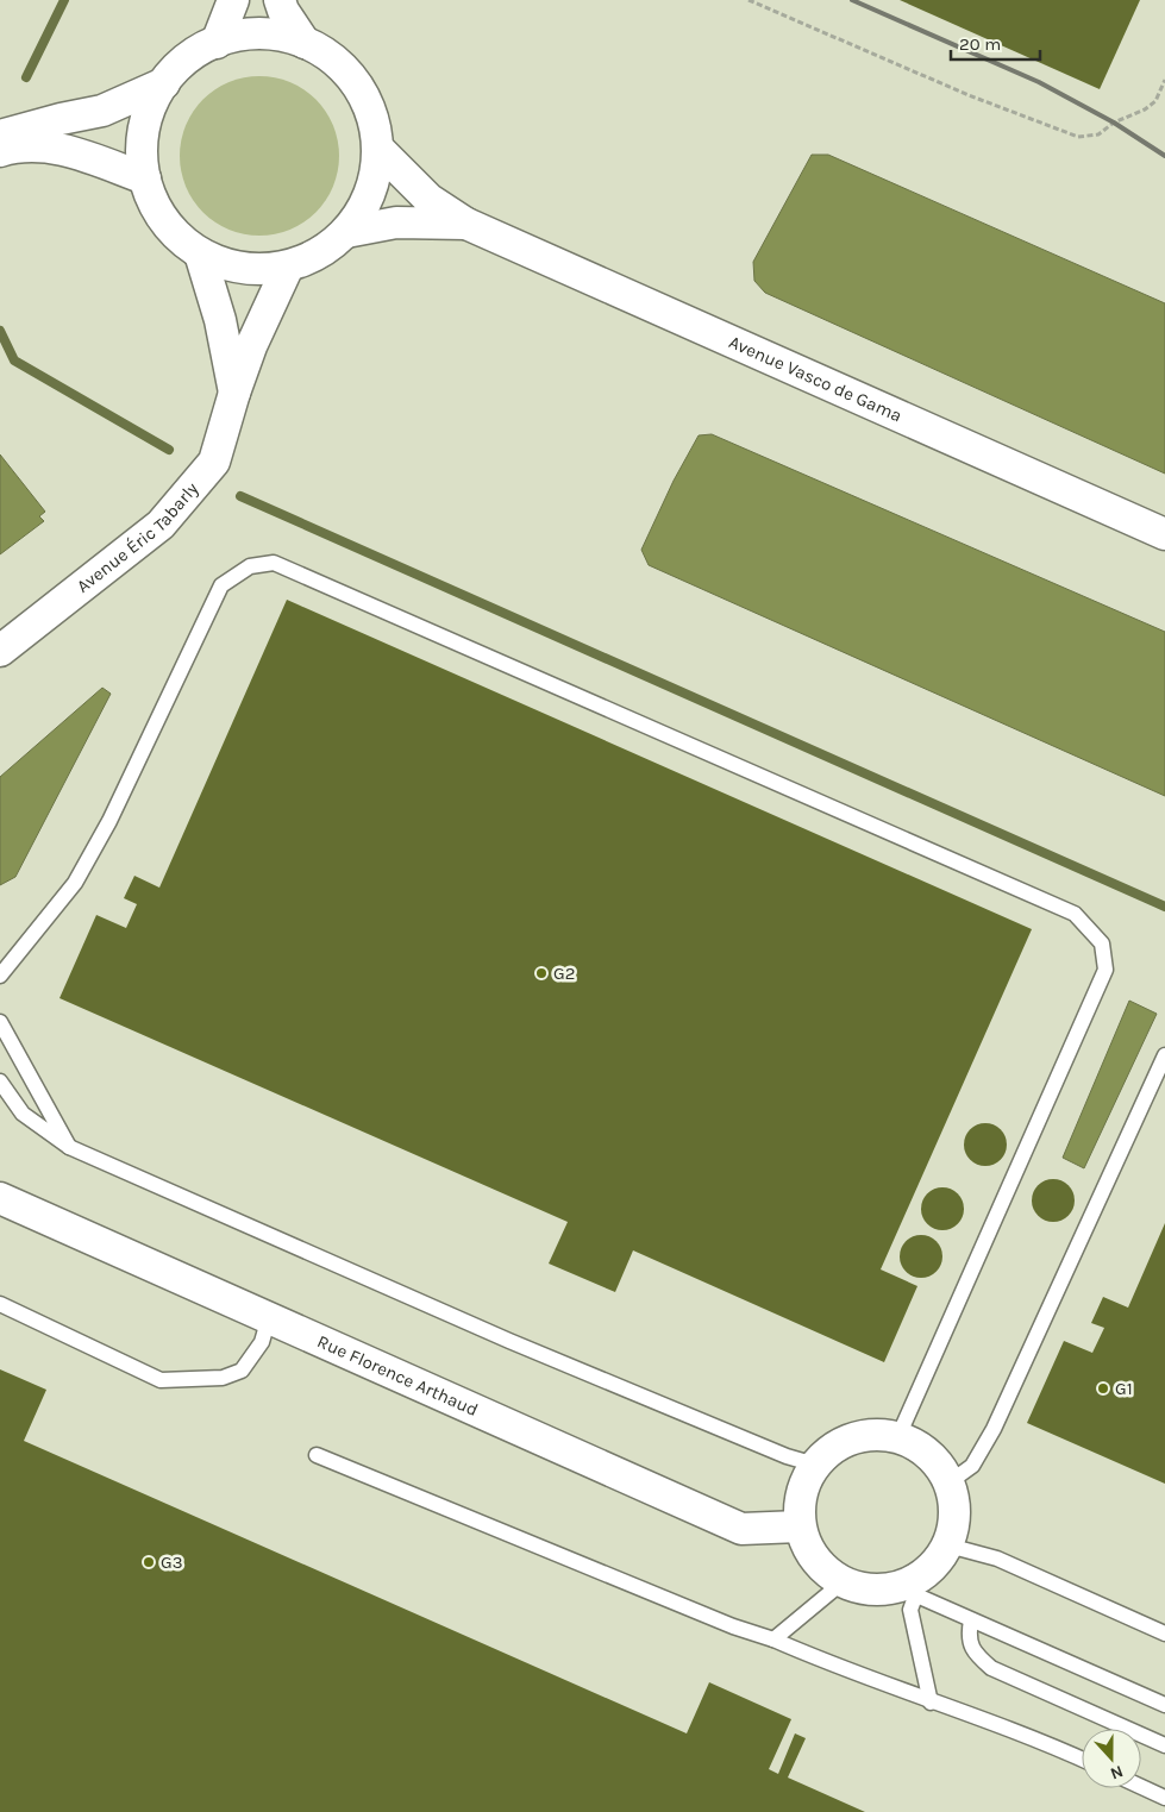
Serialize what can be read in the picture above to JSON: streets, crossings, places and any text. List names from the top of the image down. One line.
{"streets":{"street":["Avenue Vasco de Gama","Avenue Éric Tabarly","Rue Florence Arthaud"]},"places":["G2","G1","G3"],"scale_bar":"20 m","north":"bottom"}
